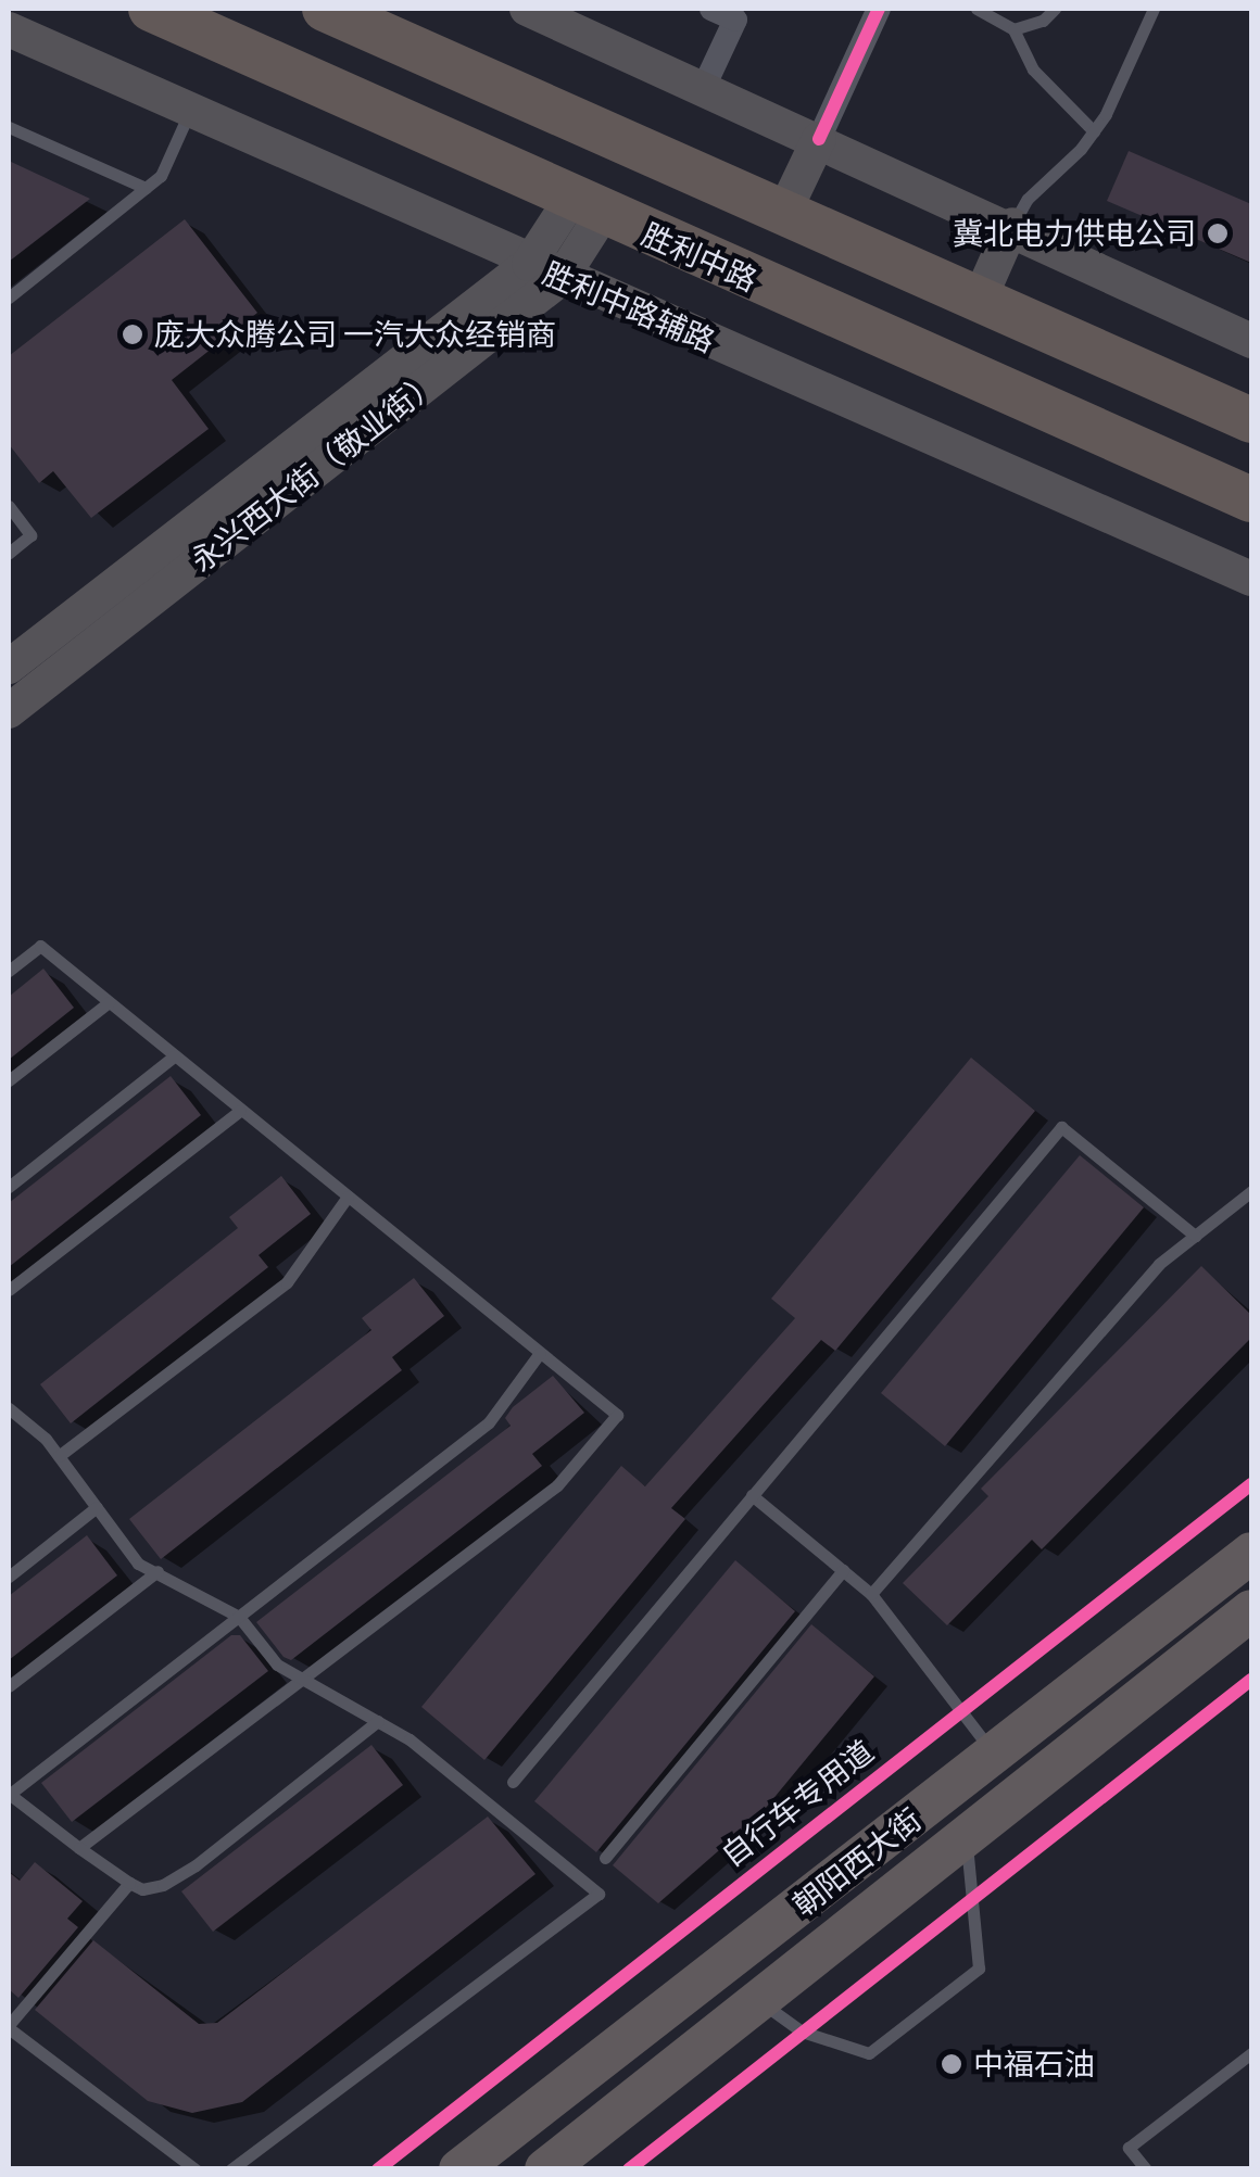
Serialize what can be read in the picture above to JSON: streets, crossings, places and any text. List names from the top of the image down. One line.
{"streets":{"highway":["胜利中路"],"main road":["胜利中路辅路","永兴西大街（敬业街）","朝阳西大街"],"cycle path":["自行车专用道"]},"crossings":[["胜利中路","永兴西大街（敬业街）"],["胜利中路辅路","永兴西大街（敬业街）"]],"places":["冀北电力供电公司","庞大众腾公司 一汽大众经销商","中福石油"]}
